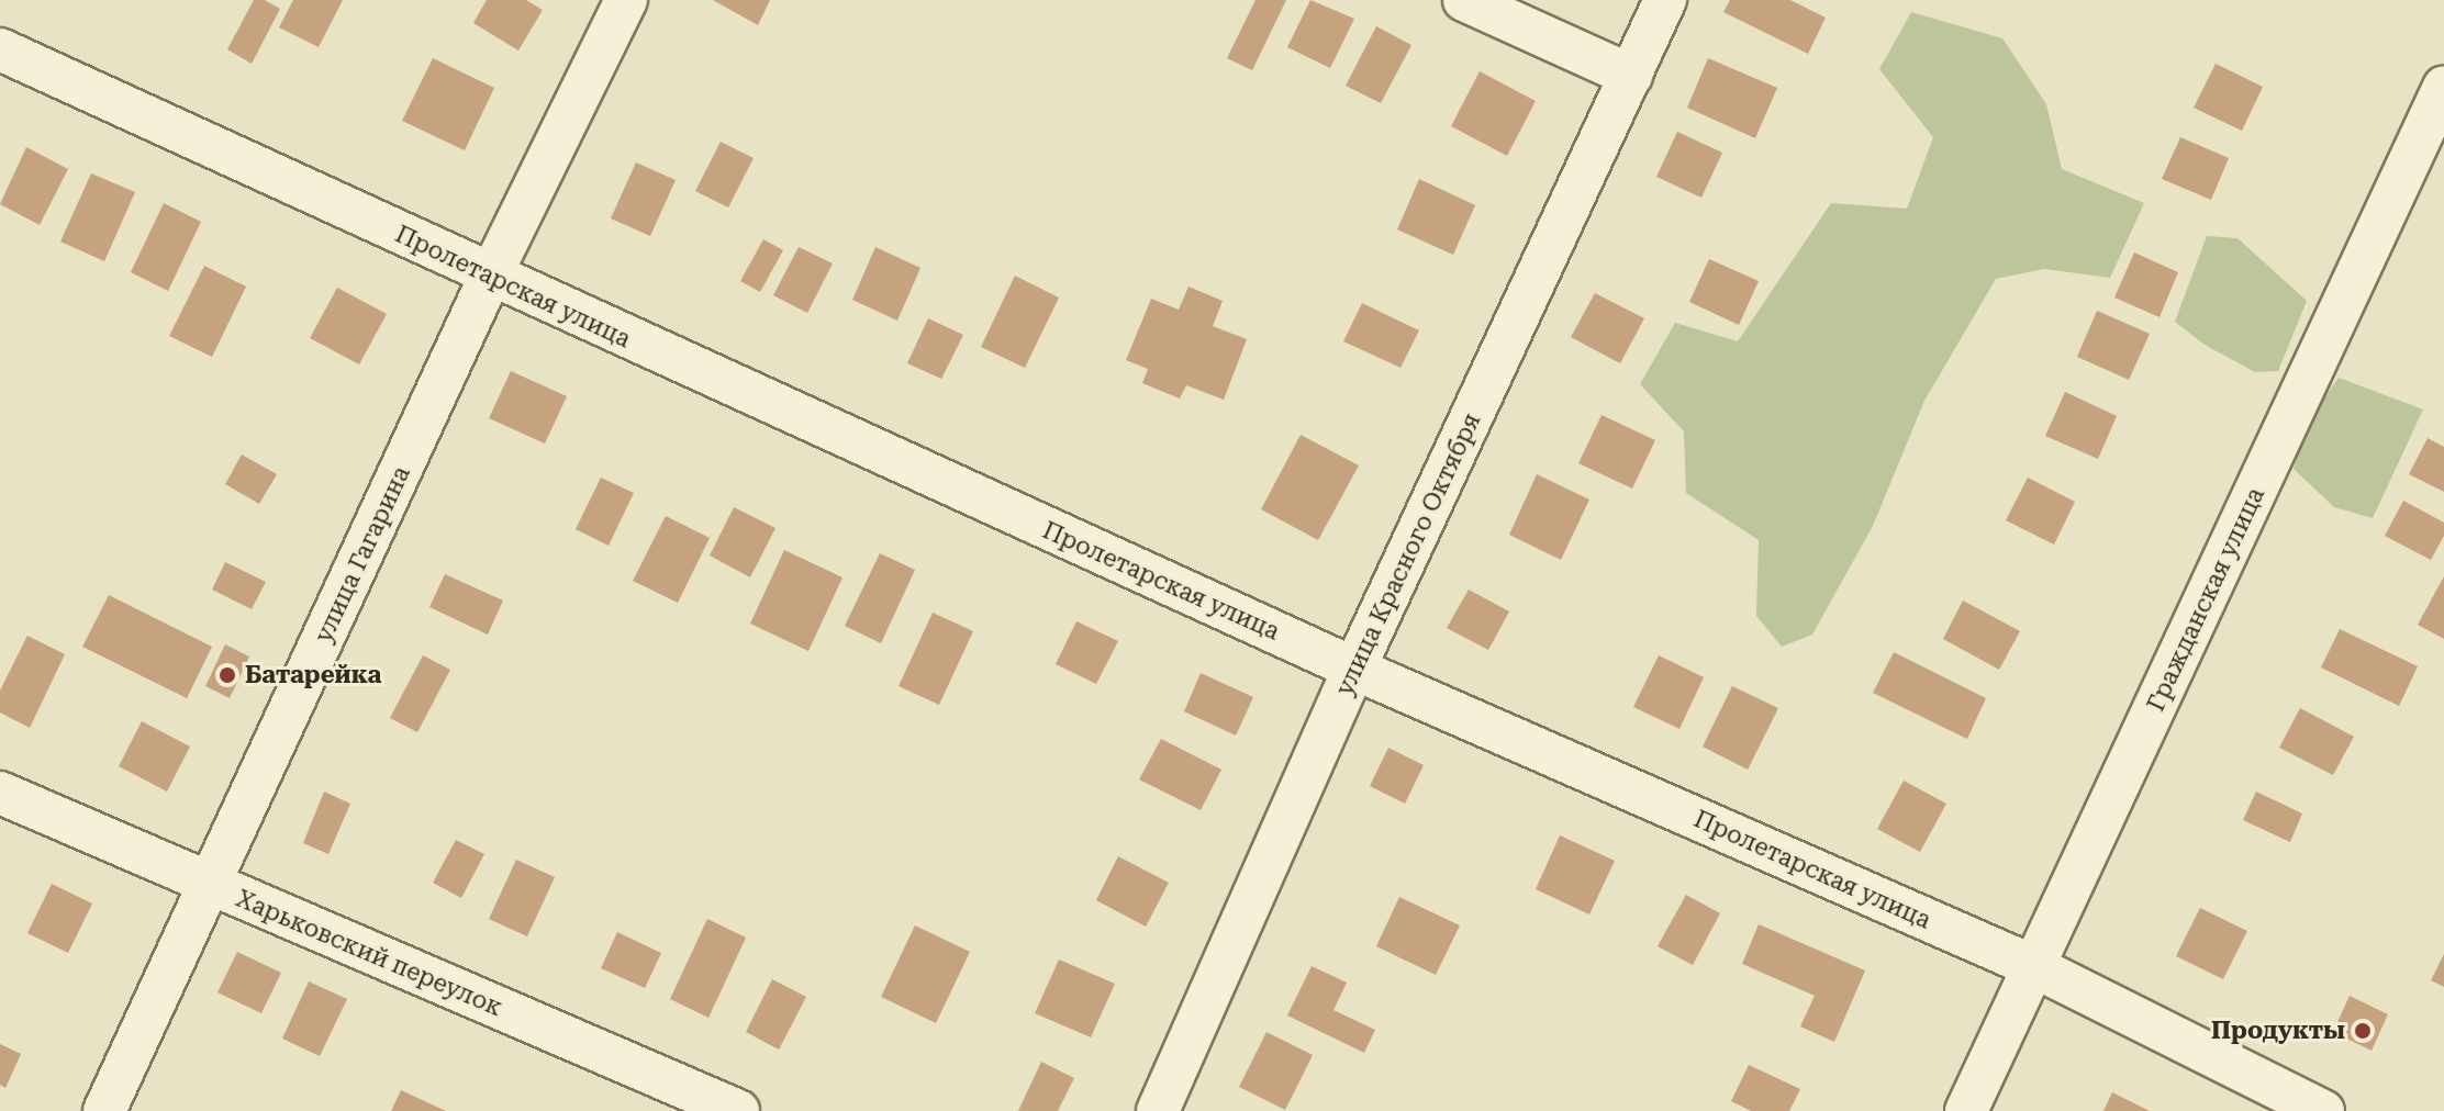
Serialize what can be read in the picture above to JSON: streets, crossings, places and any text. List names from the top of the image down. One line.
{"streets":{"street":["Пролетарская улица","улица Гагарина","улица Красного Октября","Гражданская улица","Харьковский переулок"]},"crossings":[["Пролетарская улица","улица Гагарина"],["Пролетарская улица","улица Красного Октября"],["Пролетарская улица","Гражданская улица"],["улица Гагарина","Харьковский переулок"]],"places":["Батарейка","Продукты"]}
